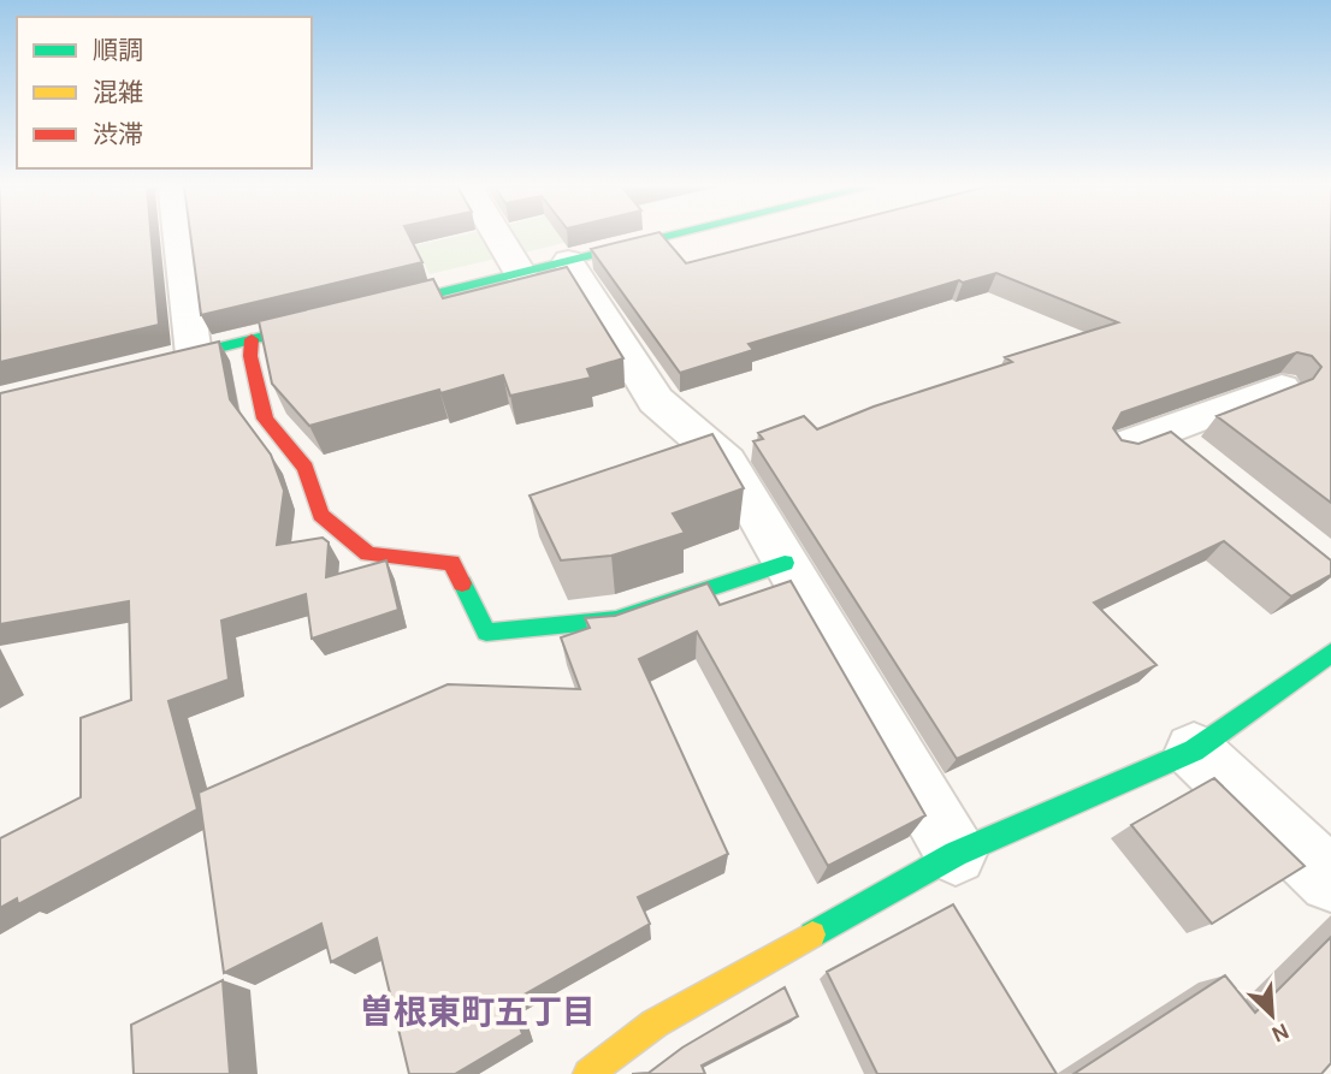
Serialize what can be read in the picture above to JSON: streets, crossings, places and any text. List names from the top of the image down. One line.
{"districts":["曽根東町五丁目"],"legend":["順調","混雑","渋滞"],"north":"bottom right"}
